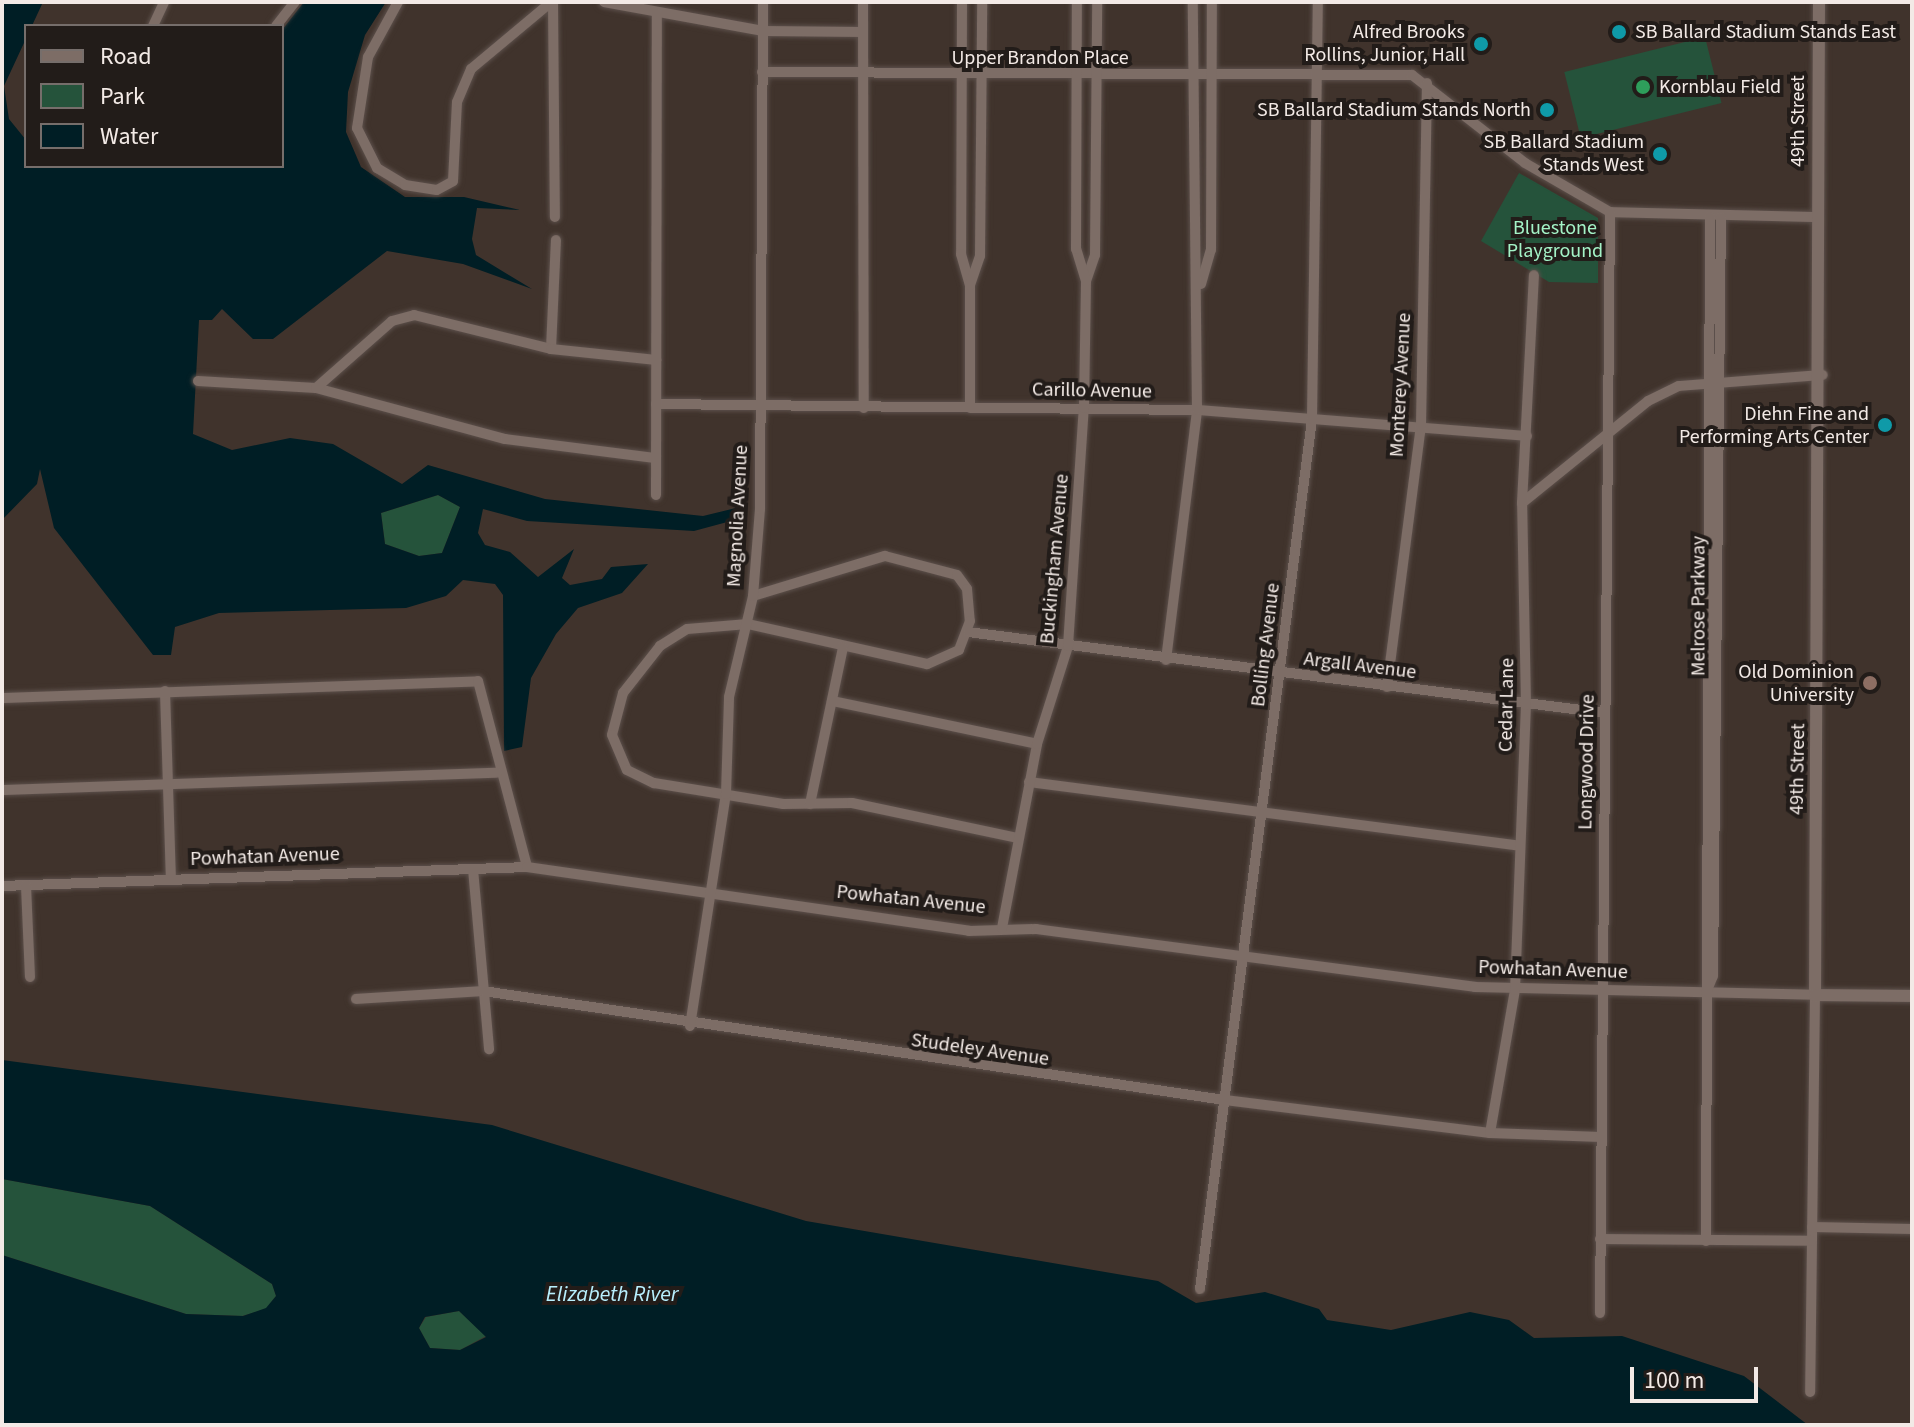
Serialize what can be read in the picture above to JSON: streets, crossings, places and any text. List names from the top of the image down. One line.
{"streets":{"street":["Upper Brandon Place","49th Street","Monterey Avenue","Carillo Avenue","Magnolia Avenue","Buckingham Avenue","Melrose Parkway","Bolling Avenue","Argall Avenue","Cedar Lane","Longwood Drive","Powhatan Avenue","Studeley Avenue"]},"crossings":[["Upper Brandon Place","Monterey Avenue"],["Upper Brandon Place","Magnolia Avenue"],["Upper Brandon Place","Buckingham Avenue"],["Upper Brandon Place","Bolling Avenue"],["49th Street","Powhatan Avenue"],["Monterey Avenue","Carillo Avenue"],["Monterey Avenue","Argall Avenue"],["Carillo Avenue","Magnolia Avenue"],["Carillo Avenue","Buckingham Avenue"],["Carillo Avenue","Bolling Avenue"],["Carillo Avenue","Cedar Lane"],["Magnolia Avenue","Powhatan Avenue"],["Magnolia Avenue","Studeley Avenue"],["Buckingham Avenue","Argall Avenue"],["Buckingham Avenue","Powhatan Avenue"],["Melrose Parkway","Powhatan Avenue"],["Bolling Avenue","Argall Avenue"],["Bolling Avenue","Powhatan Avenue"],["Bolling Avenue","Studeley Avenue"],["Argall Avenue","Cedar Lane"],["Argall Avenue","Longwood Drive"],["Cedar Lane","Powhatan Avenue"],["Cedar Lane","Studeley Avenue"],["Longwood Drive","Powhatan Avenue"],["Longwood Drive","Studeley Avenue"]],"water":["Elizabeth River"],"parks":["Bluestone Playground"],"places":["SB Ballard Stadium Stands East","Alfred Brooks Rollins, Junior, Hall","Kornblau Field","SB Ballard Stadium Stands North","SB Ballard Stadium Stands West","Diehn Fine and Performing Arts Center","Old Dominion University"],"legend":["Road","Park","Water"],"scale_bar":"100 m"}
